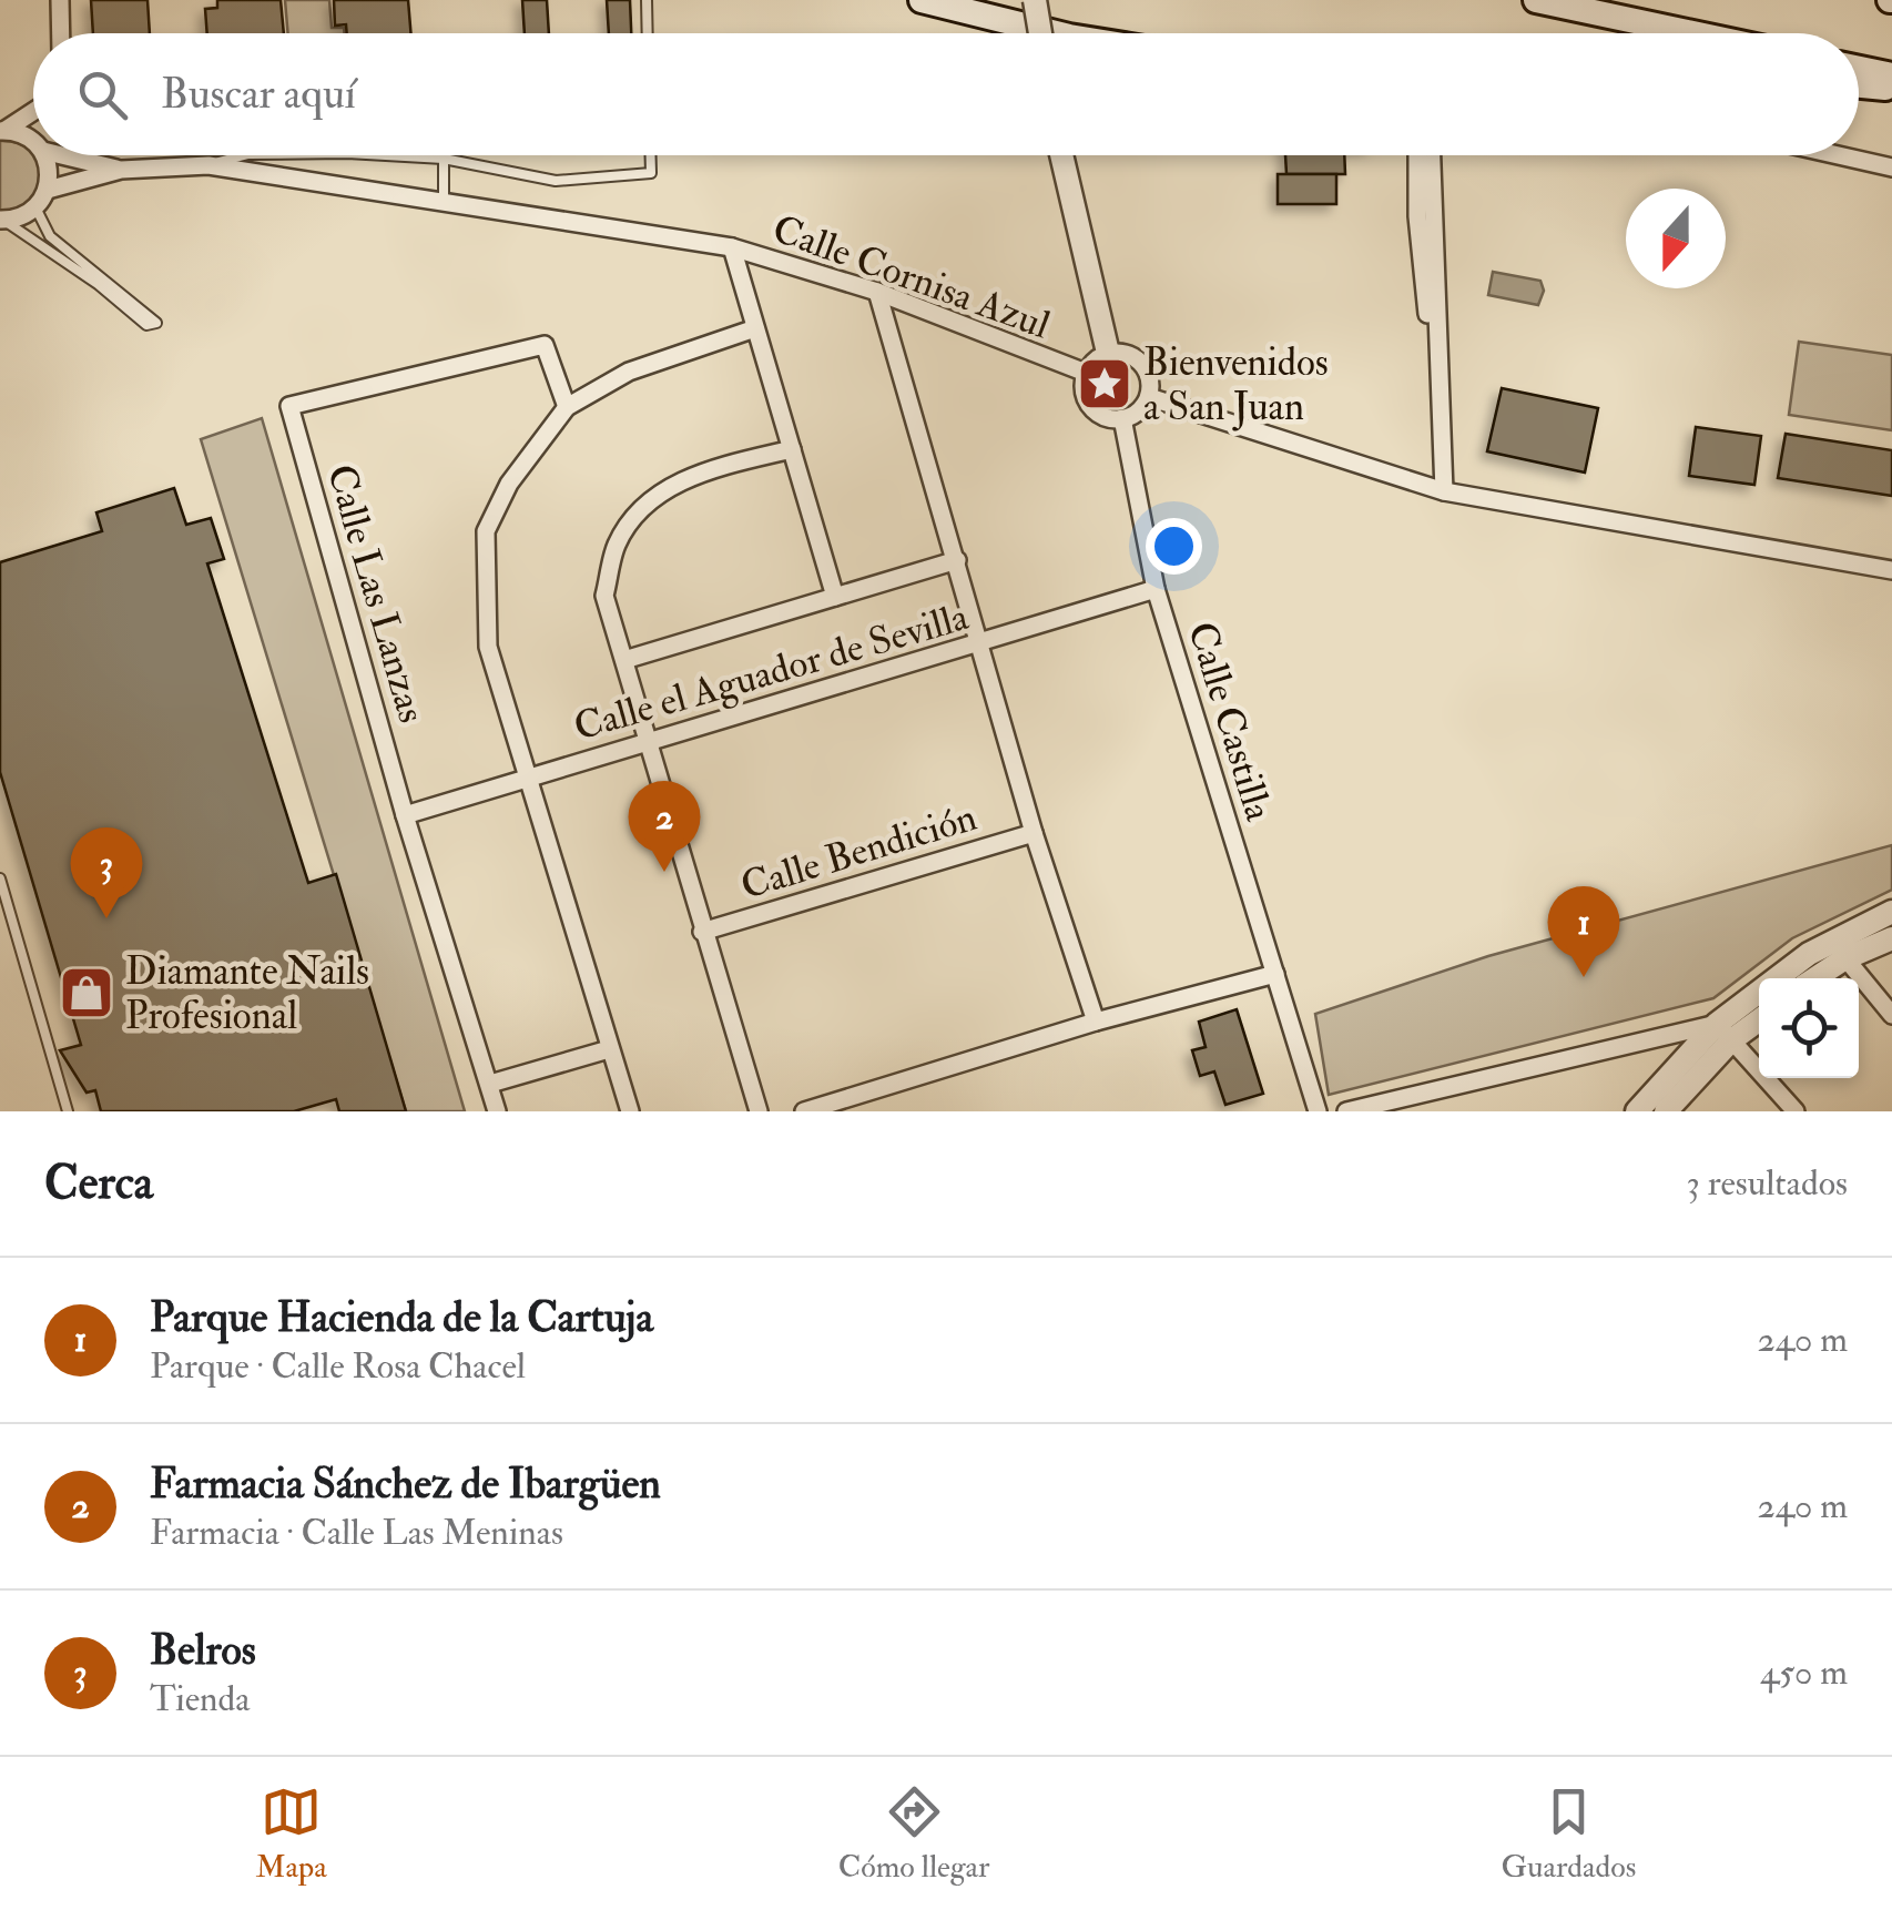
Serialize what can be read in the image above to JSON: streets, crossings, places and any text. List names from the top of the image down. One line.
{"streets":{"street":["Calle Cornisa Azul","Calle Las Lanzas","Calle el Aguador de Sevilla","Calle Castilla","Calle Bendición"]},"crossings":[["Calle Cornisa Azul","Calle Castilla"],["Calle Las Lanzas","Calle el Aguador de Sevilla"],["Calle el Aguador de Sevilla","Calle Castilla"]],"places":{"place":["Bienvenidos a San Juan"],"shop":["Diamante Nails Profesional"]},"north":"bottom","page":{"search":"Buscar aquí","pins":["2","3","1"],"heading":["Cerca","3 resultados"],"list":[{"mark":"1","name":"Parque Hacienda de la Cartuja","note":"Parque · Calle Rosa Chacel","value":"240 m"},{"mark":"2","name":"Farmacia Sánchez de Ibargüen","note":"Farmacia · Calle Las Meninas","value":"240 m"},{"mark":"3","name":"Belros","note":"Tienda","value":"450 m"}],"nav":["Mapa","Cómo llegar","Guardados"]}}
